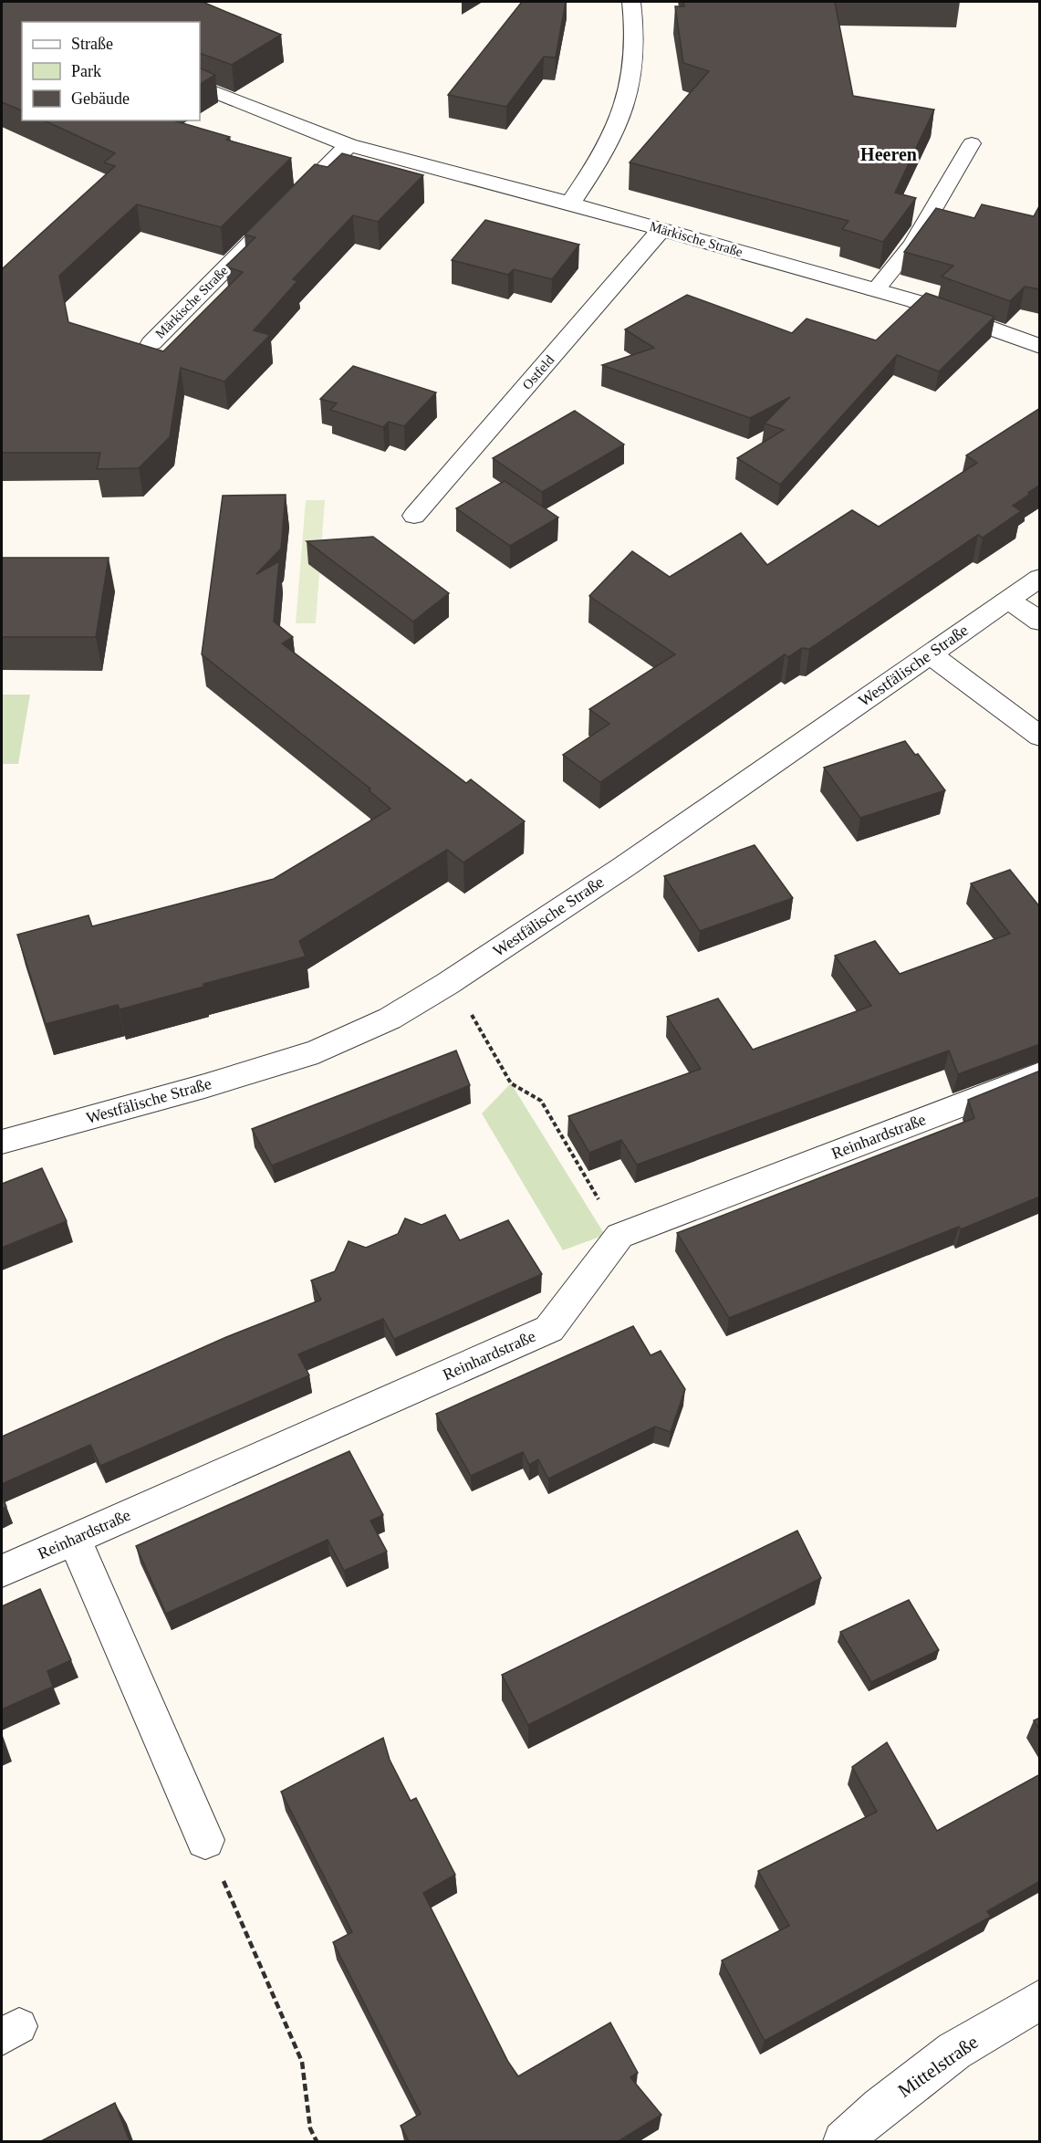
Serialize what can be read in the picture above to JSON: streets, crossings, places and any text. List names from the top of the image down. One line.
{"streets":{"street":["Märkische Straße","Ostfeld","Westfälische Straße","Reinhardstraße","Mittelstraße"]},"crossings":[["Märkische Straße","Ostfeld"]],"districts":["Heeren"],"legend":["Straße","Park","Gebäude"]}
